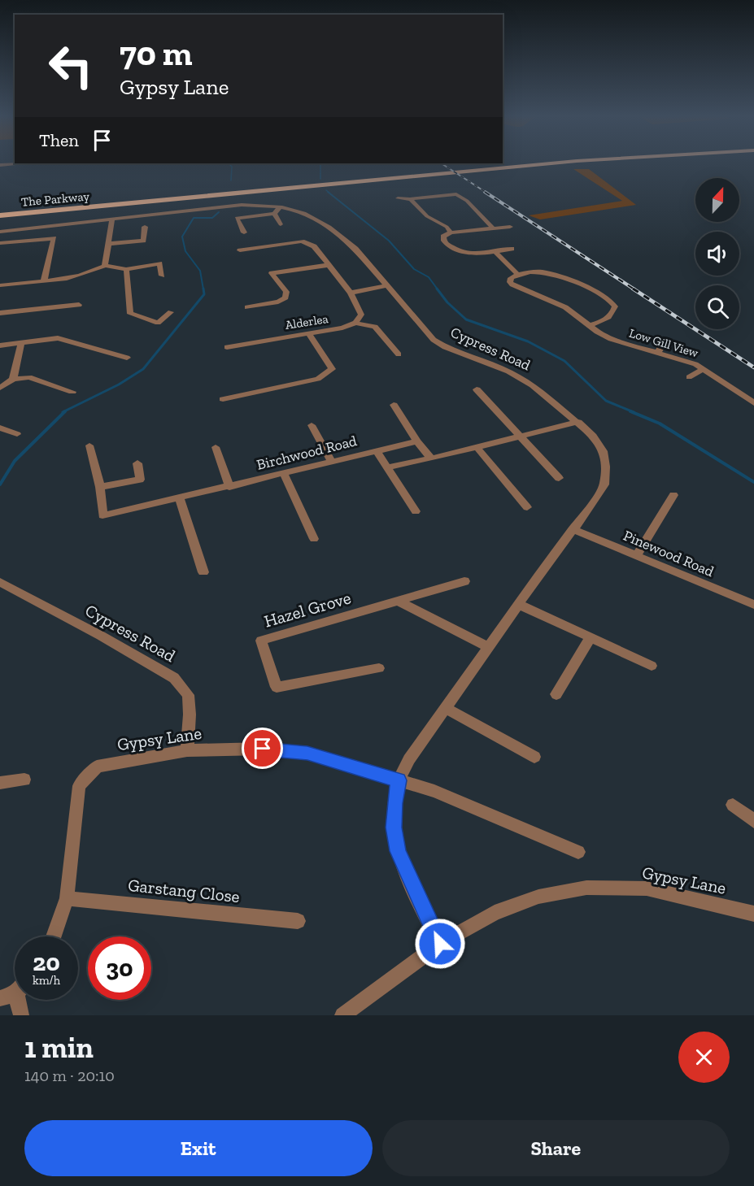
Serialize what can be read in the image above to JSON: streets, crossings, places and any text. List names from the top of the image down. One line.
{"streets":{"highway":["The Parkway"],"street":["Alderlea","Low Gill View","Cypress Road","Birchwood Road","Pinewood Road","Hazel Grove","Gypsy Lane","Garstang Close"]},"crossings":[["Cypress Road","Pinewood Road"],["Cypress Road","Gypsy Lane"],["Gypsy Lane","Garstang Close"]],"north":"top","page":{"turn":["70 m","Gypsy Lane"],"then":"Then","speed":"20 km/h","limit":"30","heading":["1 min","140 m · 20:10"],"buttons":["Exit","Share"]}}
